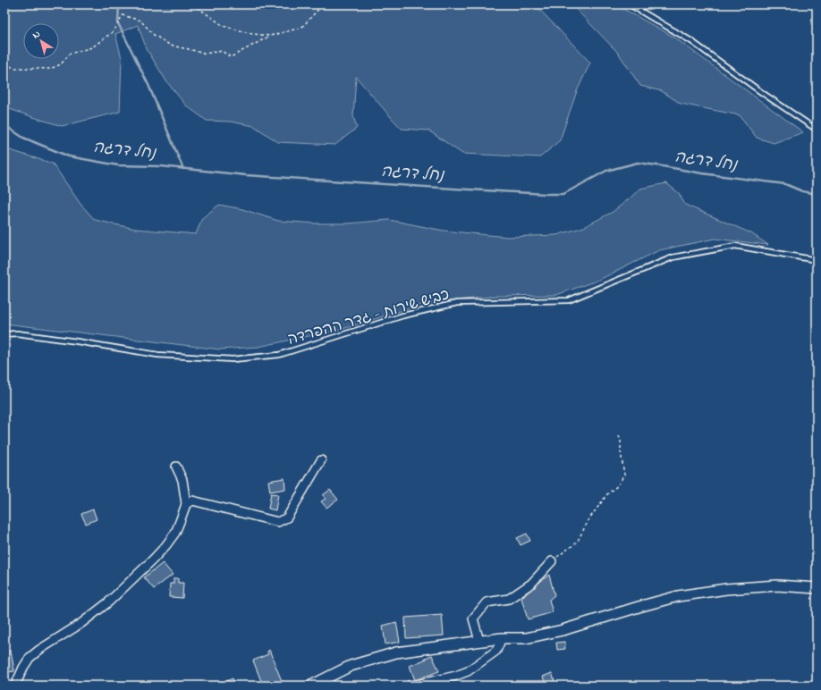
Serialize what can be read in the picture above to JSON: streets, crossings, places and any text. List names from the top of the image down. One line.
{"streets":{"lane":["כביש שירות - גדר ההפרדה"]},"water":["נחל דרגה"],"north":"top left"}
